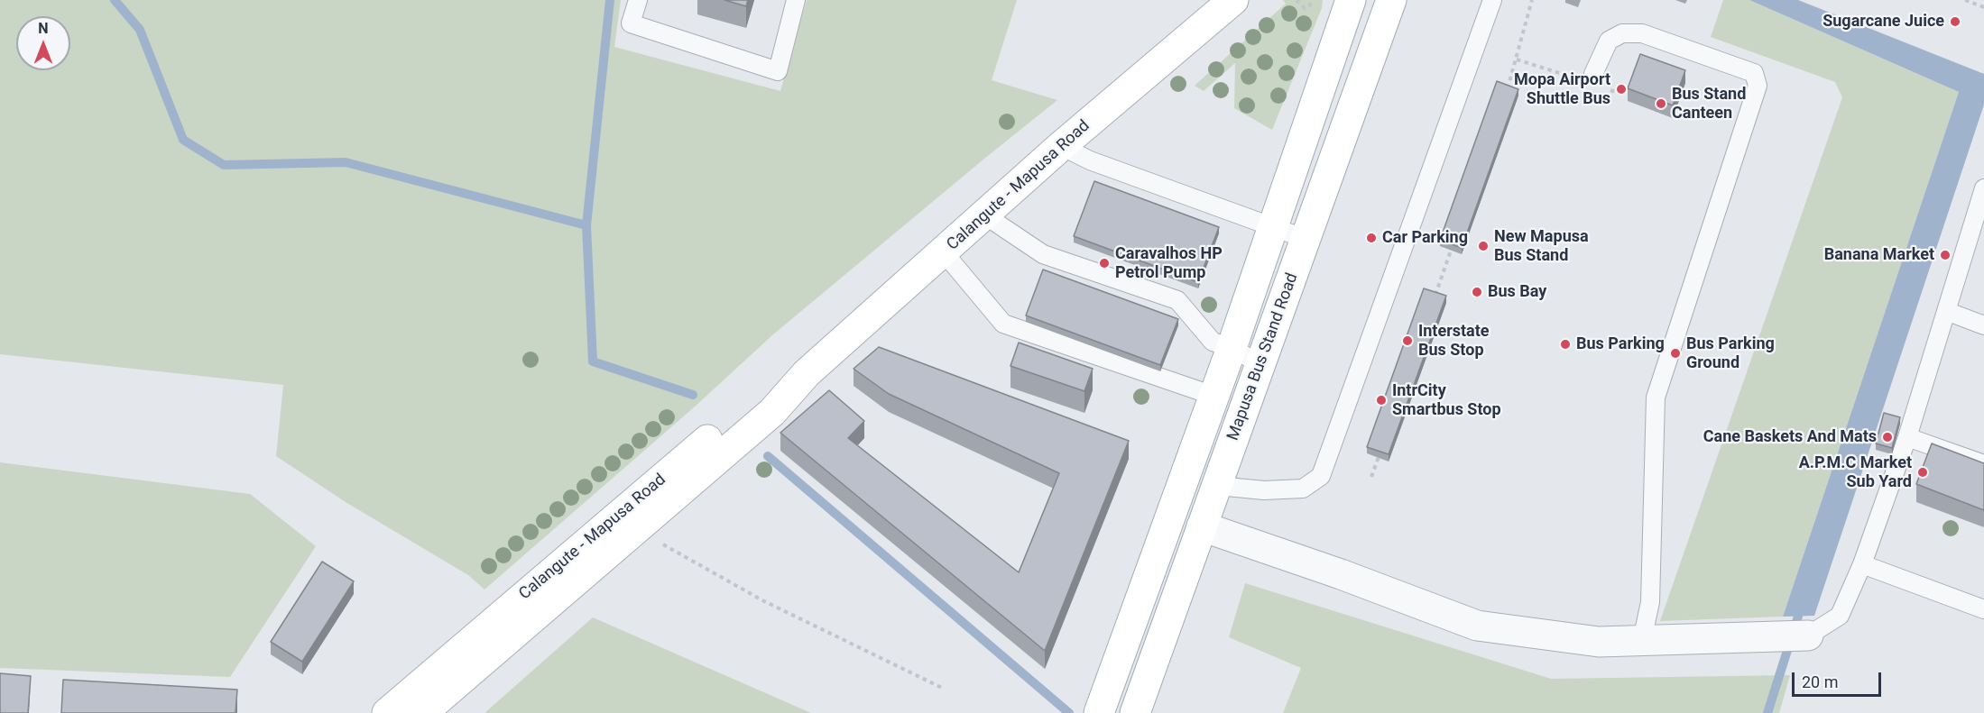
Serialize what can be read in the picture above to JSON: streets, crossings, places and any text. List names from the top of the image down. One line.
{"streets":{"main road":["Calangute - Mapusa Road","Mapusa Bus Stand Road"]},"places":["Sugarcane Juice","Mopa Airport Shuttle Bus","Bus Stand Canteen","Car Parking","New Mapusa Bus Stand","Banana Market","Caravalhos HP Petrol Pump","Bus Bay","Interstate Bus Stop","Bus Parking","Bus Parking Ground","IntrCity Smartbus Stop","Cane Baskets And Mats","A.P.M.C Market Sub Yard"],"scale_bar":"20 m","north":"top"}
